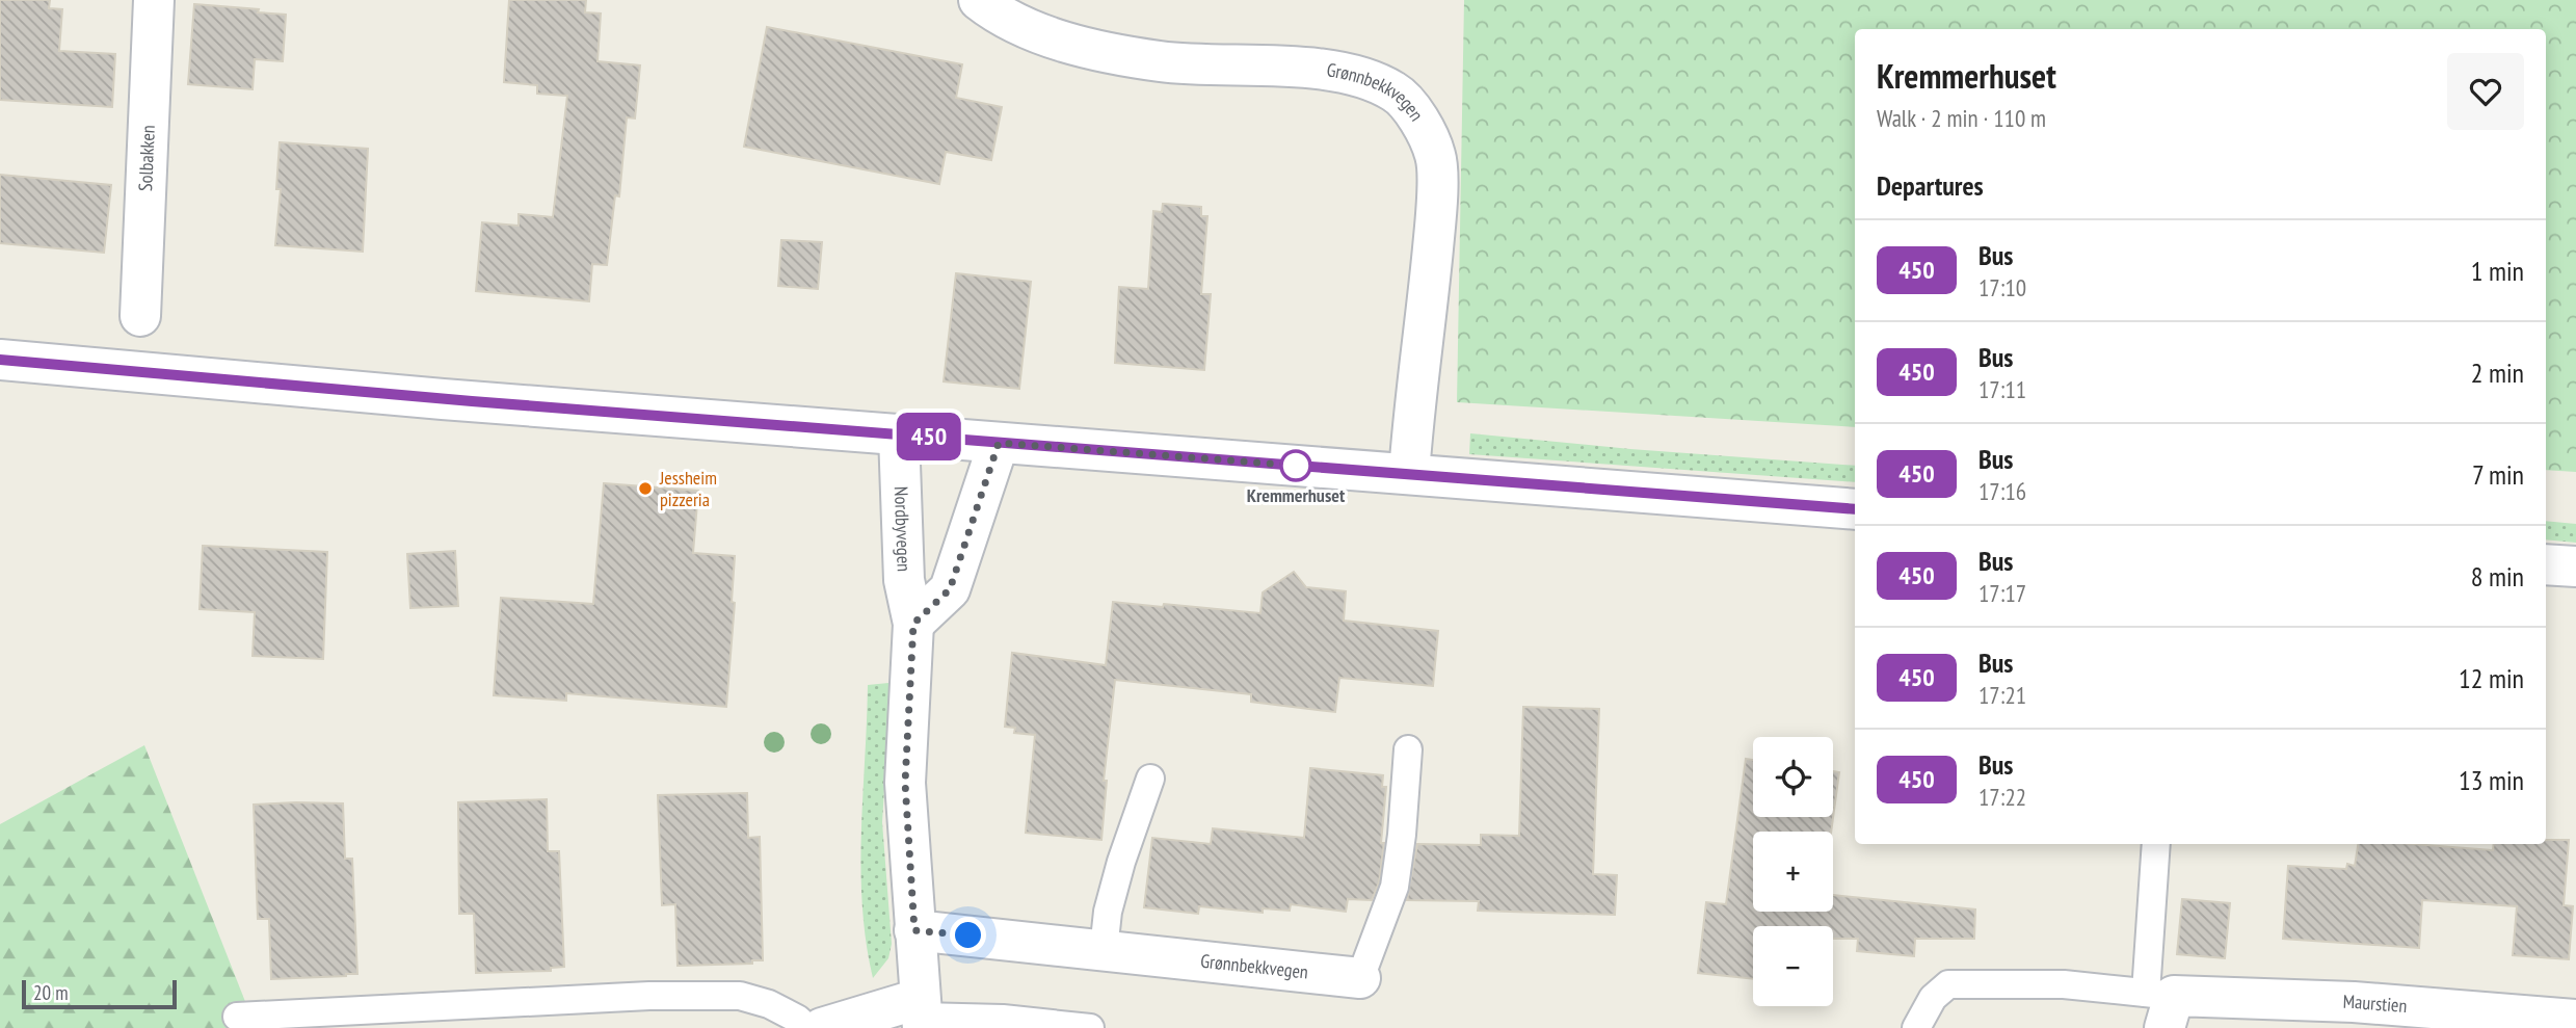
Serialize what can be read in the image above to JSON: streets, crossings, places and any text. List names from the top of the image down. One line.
{"streets":{"street":["Grønnbekkvegen","Solbakken","Nordbyvegen","Maurstien"]},"crossings":[["Grønnbekkvegen","Nordbyvegen"]],"places":["Kremmerhuset","Jessheim pizzeria"],"lines":["bus line 450"],"scale_bar":"20 m","page":{"on_map":"450","heading":[["Kremmerhuset","Walk · 2 min · 110 m"],"Departures"],"list":[{"mark":"450","name":"Bus","note":"17:10","value":"1 min"},{"mark":"450","name":"Bus","note":"17:11","value":"2 min"},{"mark":"450","name":"Bus","note":"17:16","value":"7 min"},{"mark":"450","name":"Bus","note":"17:17","value":"8 min"},{"mark":"450","name":"Bus","note":"17:21","value":"12 min"},{"mark":"450","name":"Bus","note":"17:22","value":"13 min"}],"map_buttons":["+","−"],"scale":"20 m"}}
